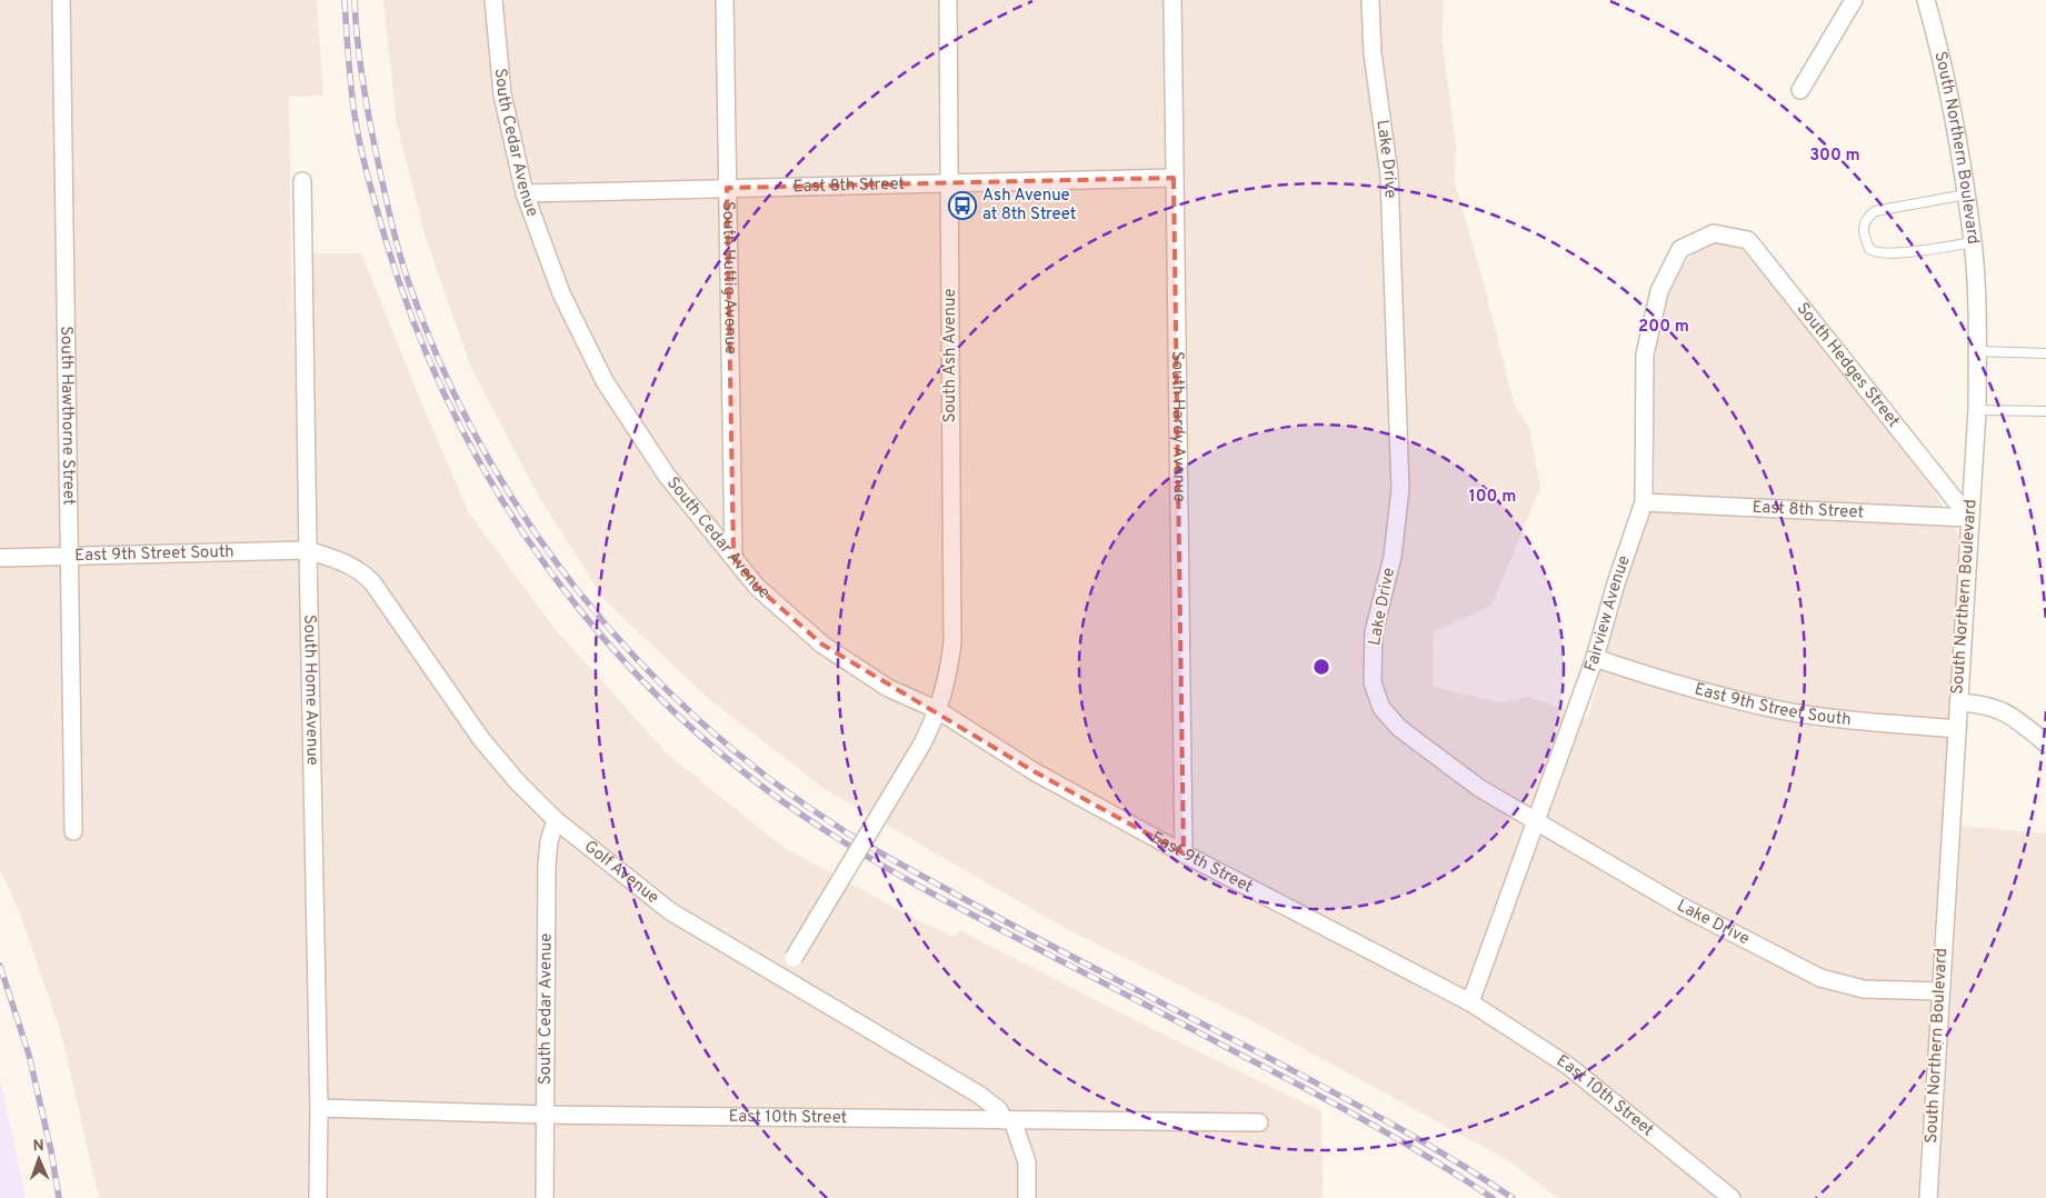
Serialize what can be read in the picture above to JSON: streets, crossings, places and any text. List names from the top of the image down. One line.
{"streets":{"street":["South Cedar Avenue","South Northern Boulevard","Lake Drive","East 8th Street","South Huttig Avenue","South Ash Avenue","South Hedges Street","South Hawthorne Street","South Hardy Avenue","East 9th Street South","Fairview Avenue","South Home Avenue","East 9th Street","Golf Avenue","East 10th Street"]},"crossings":[["South Cedar Avenue","East 8th Street"],["South Cedar Avenue","South Huttig Avenue"],["South Cedar Avenue","South Ash Avenue"],["South Cedar Avenue","East 9th Street"],["South Cedar Avenue","Golf Avenue"],["South Cedar Avenue","East 10th Street"],["South Northern Boulevard","Lake Drive"],["South Northern Boulevard","East 8th Street"],["South Northern Boulevard","South Hedges Street"],["South Northern Boulevard","East 9th Street South"],["Lake Drive","Fairview Avenue"],["East 8th Street","South Huttig Avenue"],["East 8th Street","South Ash Avenue"],["East 8th Street","South Hedges Street"],["East 8th Street","South Hardy Avenue"],["East 8th Street","Fairview Avenue"],["South Ash Avenue","East 9th Street"],["South Hedges Street","Fairview Avenue"],["South Hawthorne Street","East 9th Street South"],["South Hardy Avenue","East 9th Street"],["East 9th Street South","Fairview Avenue"],["East 9th Street South","South Home Avenue"],["East 9th Street South","Golf Avenue"],["Fairview Avenue","East 9th Street"],["Fairview Avenue","East 10th Street"],["South Home Avenue","Golf Avenue"],["South Home Avenue","East 10th Street"],["East 9th Street","East 10th Street"],["Golf Avenue","East 10th Street"]],"places":{"bus stop":["Ash Avenue at 8th Street"]},"north":"top","rings":["300 m","200 m","100 m"]}
